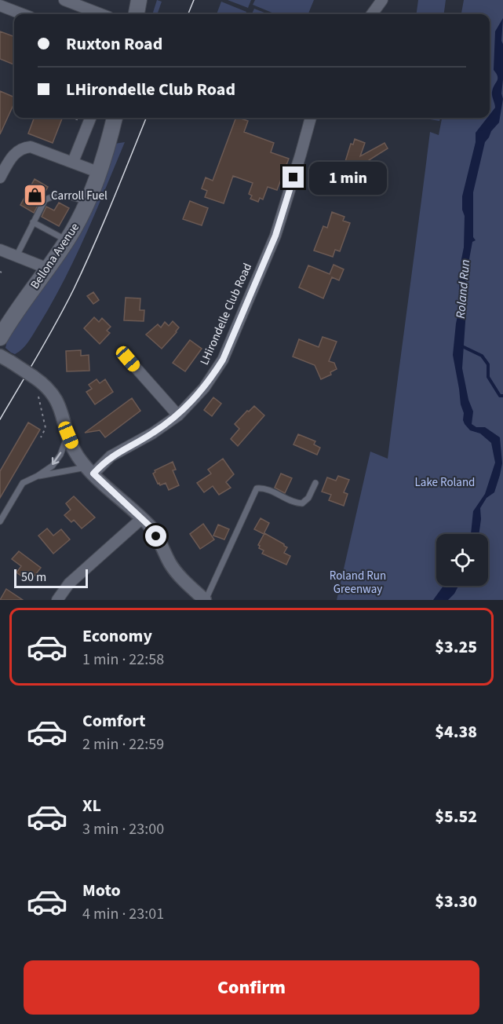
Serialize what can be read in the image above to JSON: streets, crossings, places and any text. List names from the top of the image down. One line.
{"streets":{"main road":["Bellona Avenue"],"street":["LHirondelle Club Road"]},"water":["Roland Run"],"parks":["Lake Roland","Roland Run Greenway"],"places":{"shop":["Carroll Fuel"]},"scale_bar":"50 m","page":{"banner":["Ruxton Road","LHirondelle Club Road"],"bubble":"1 min","scale":"50 m","list":[{"name":"Economy","note":"1 min · 22:58","value":"$3.25"},{"name":"Comfort","note":"2 min · 22:59","value":"$4.38"},{"name":"XL","note":"3 min · 23:00","value":"$5.52"},{"name":"Moto","note":"4 min · 23:01","value":"$3.30"}],"buttons":"Confirm"}}
